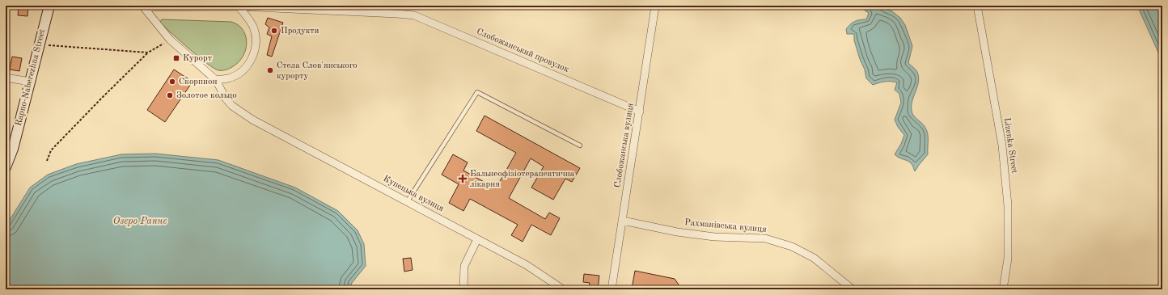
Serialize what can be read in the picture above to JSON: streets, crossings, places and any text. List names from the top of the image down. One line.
{"streets":{"main road":["Rapno-Naberezhna Street"],"street":["Слобожанський провулок","Слобожанська вулиця","Lizenka Street","Купецька вулиця","Рахманівська вулиця"]},"crossings":[["Слобожанський провулок","Слобожанська вулиця"],["Слобожанська вулиця","Рахманівська вулиця"]],"water":["Озеро Рапне"],"places":{"other":["Продукти","Стела Слов'янського курорту","Скорпион","Золотое кольцо"],"transit":["Курорт"],"health":["Бальнеофізіотерапевтична лікарня"]}}
